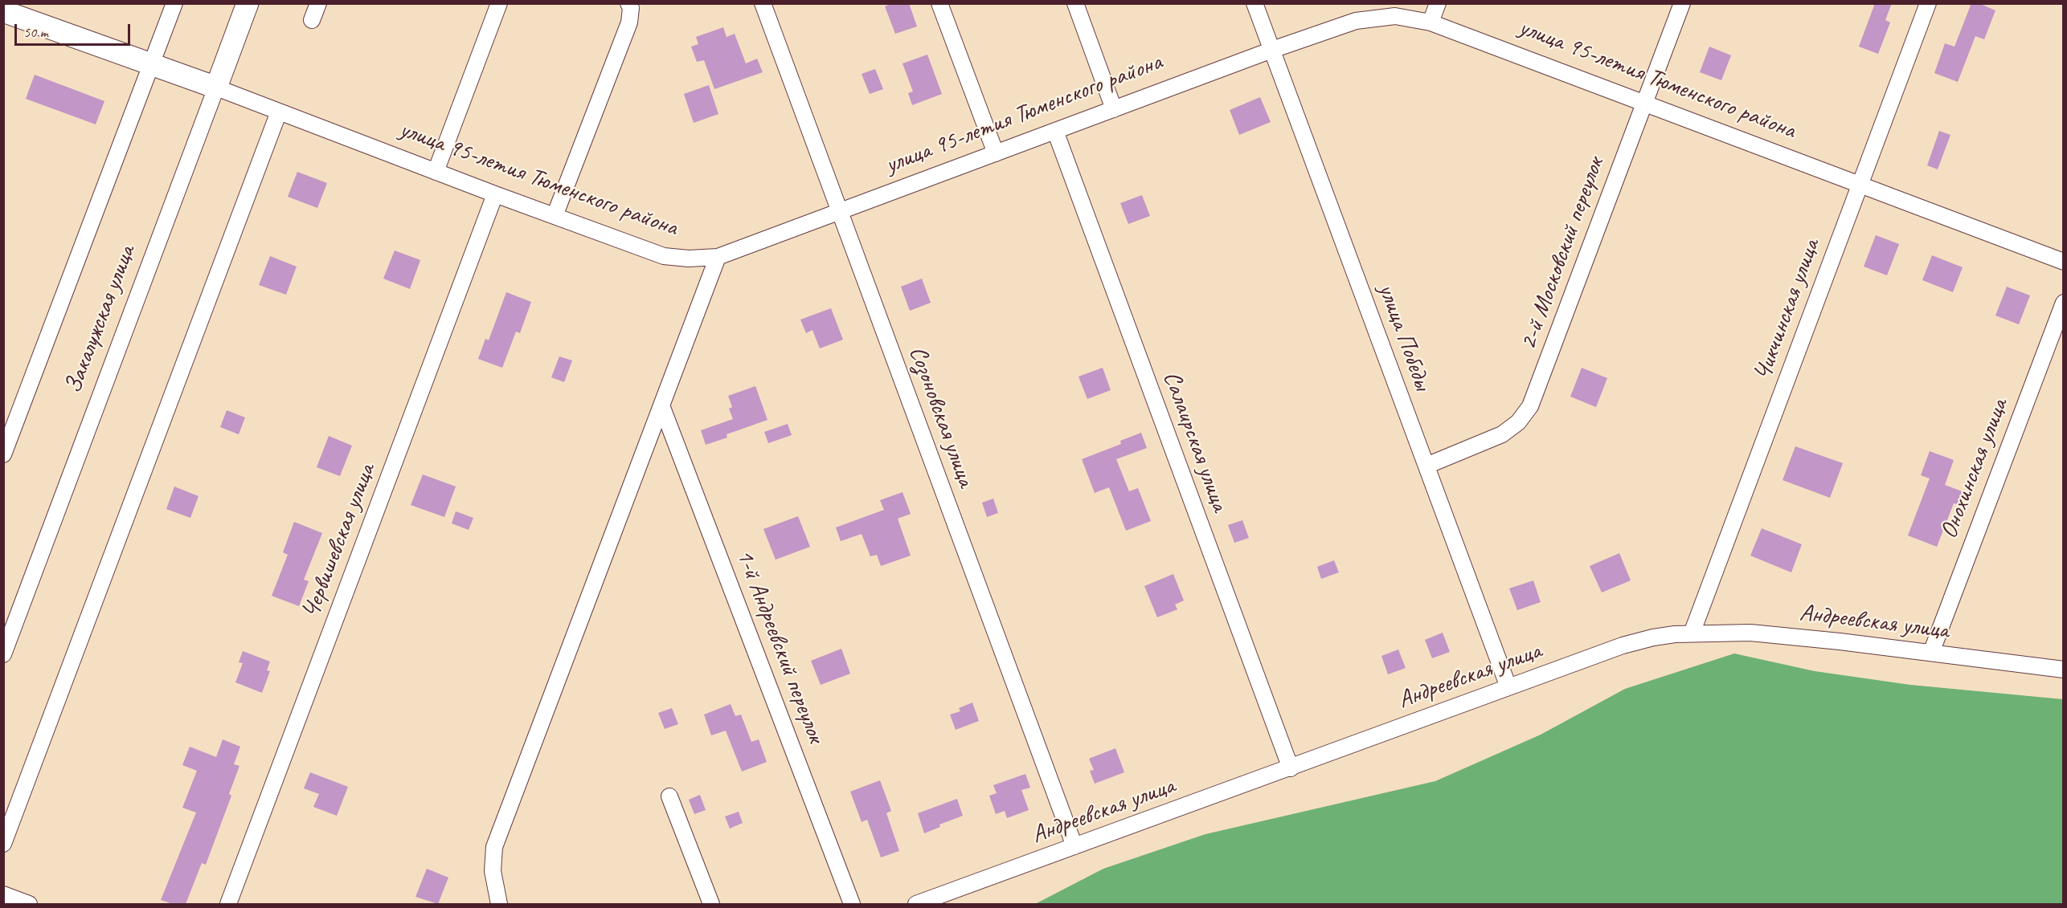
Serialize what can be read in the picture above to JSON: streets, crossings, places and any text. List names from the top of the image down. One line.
{"streets":{"street":["улица 95-летия Тюменского района","2-й Московский переулок","Чикчинская улица","Закалужская улица","улица Победы","Созоновская улица","Салаирская улица","Онохинская улица","Червишевская улица","Андреевская улица","1-й Андреевский переулок"]},"crossings":[["улица 95-летия Тюменского района","2-й Московский переулок"],["улица 95-летия Тюменского района","Чикчинская улица"],["улица 95-летия Тюменского района","Закалужская улица"],["улица 95-летия Тюменского района","улица Победы"],["улица 95-летия Тюменского района","Созоновская улица"],["улица 95-летия Тюменского района","Салаирская улица"],["улица 95-летия Тюменского района","Червишевская улица"],["2-й Московский переулок","улица Победы"],["Чикчинская улица","Андреевская улица"],["улица Победы","Андреевская улица"],["Созоновская улица","Андреевская улица"],["Салаирская улица","Андреевская улица"],["Онохинская улица","Андреевская улица"]],"scale_bar":"50 m"}
